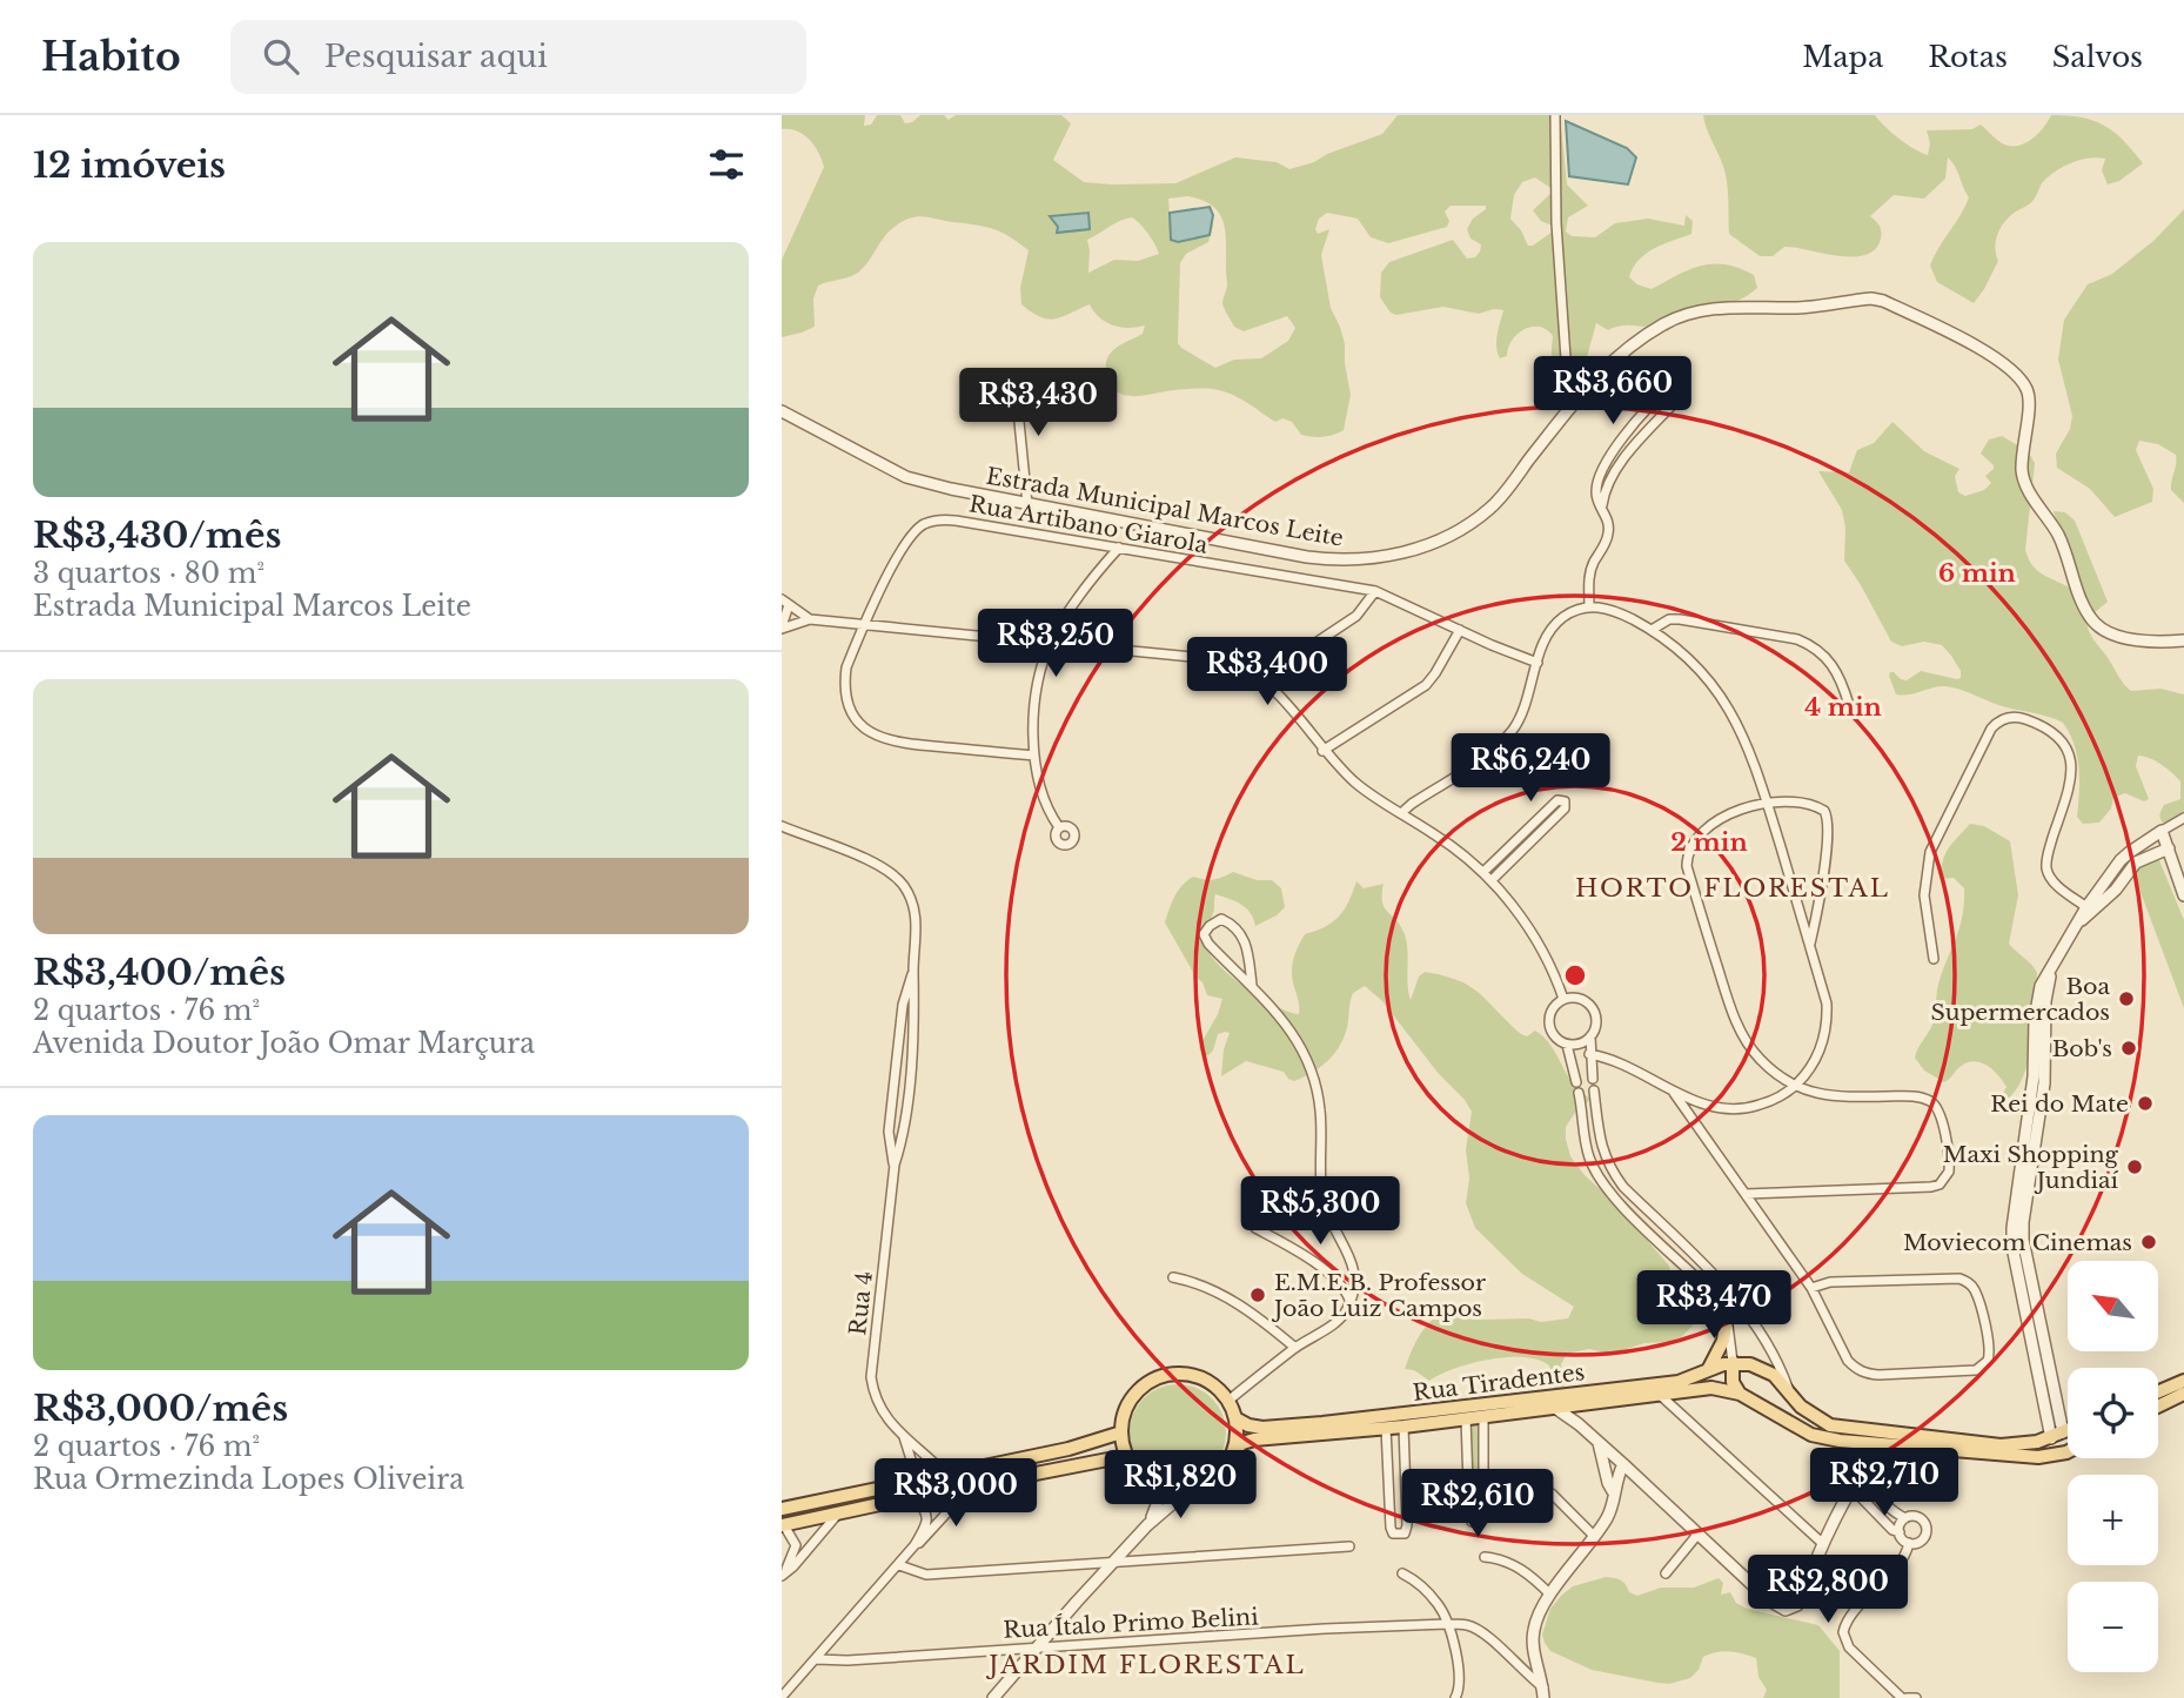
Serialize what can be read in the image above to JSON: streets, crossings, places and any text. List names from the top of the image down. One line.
{"streets":{"main road":["Rua Tiradentes"],"street":["Estrada Municipal Marcos Leite","Rua Artibano Giarola","Rua 4","Rua Ítalo Primo Belini"]},"districts":["HORTO FLORESTAL","JARDIM FLORESTAL"],"places":["Boa Supermercados","Bob's","Rei do Mate","Maxi Shopping Jundiaí","Moviecom Cinemas","E.M.E.B. Professor João Luiz Campos"],"north":"top left","page":{"header":"Habito","search":"Pesquisar aqui","nav":["Mapa","Rotas","Salvos"],"heading":"12 imóveis","list":[{"name":"R$3,430/mês","note":"3 quartos · 80 m² · Estrada Municipal Marcos Leite"},{"name":"R$3,400/mês","note":"2 quartos · 76 m² · Avenida Doutor João Omar Marçura"},{"name":"R$3,000/mês","note":"2 quartos · 76 m² · Rua Ormezinda Lopes Oliveira"}],"price":["R$3,660","R$3,430","R$3,250","R$3,400","R$6,240","R$5,300","R$3,470","R$2,710","R$1,820","R$3,000","R$2,610","R$2,800"],"map_buttons":["+","−"]},"rings":["6 min","4 min","2 min"]}
